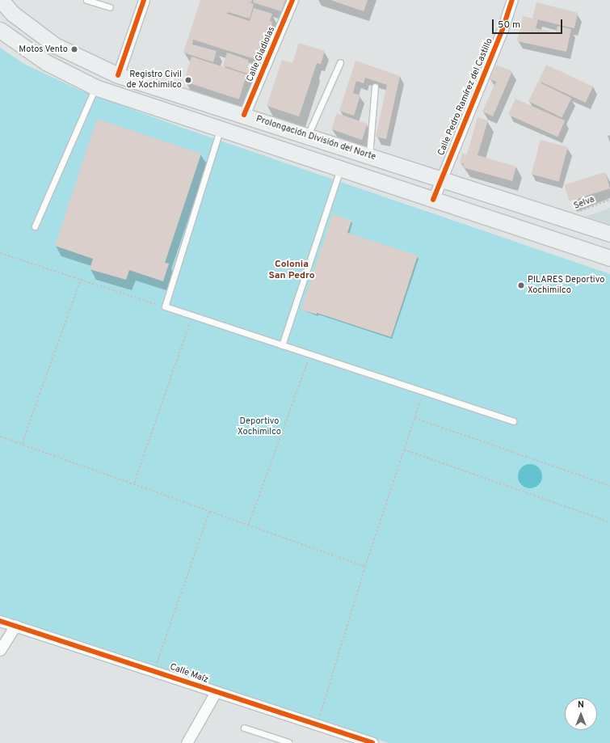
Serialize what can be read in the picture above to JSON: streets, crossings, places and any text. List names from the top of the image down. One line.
{"streets":{"main road":["Prolongación División del Norte"],"street":["Calle Gladiolas","Calle Pedro Ramírez del Castillo","Calle Maíz"],"path":["Selva"]},"crossings":[["Calle Gladiolas","Prolongación División del Norte"],["Calle Pedro Ramírez del Castillo","Prolongación División del Norte"],["Prolongación División del Norte","Selva"]],"districts":["Colonia San Pedro"],"parks":["Deportivo Xochimilco"],"places":["Motos Vento","Registro Civil de Xochimilco","PILARES Deportivo Xochimilco"],"scale_bar":"50 m","north":"top"}
